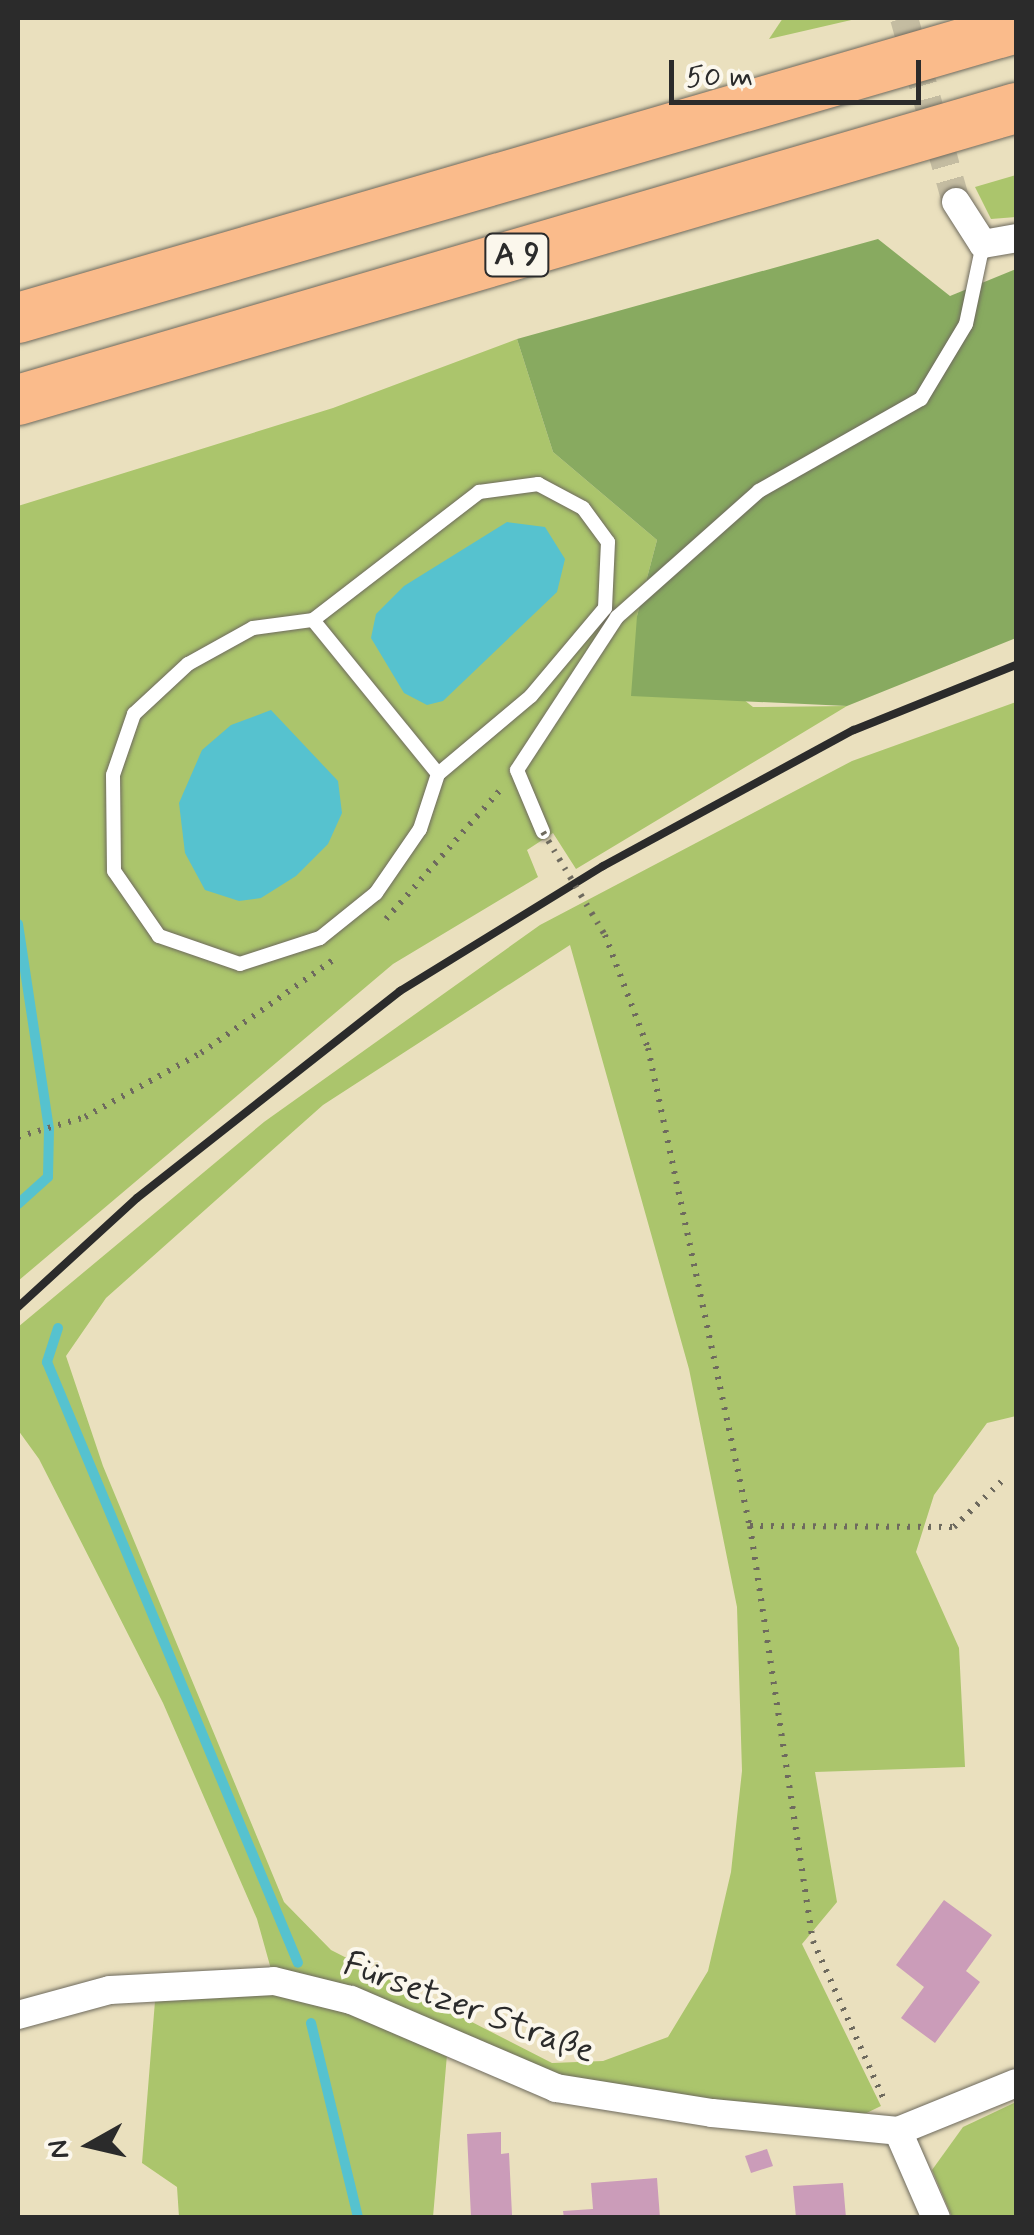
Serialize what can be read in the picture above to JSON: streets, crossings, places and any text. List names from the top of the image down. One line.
{"streets":{"highway":["A 9"],"street":["Fürsetzer Straße"]},"scale_bar":"50 m","north":"left"}
